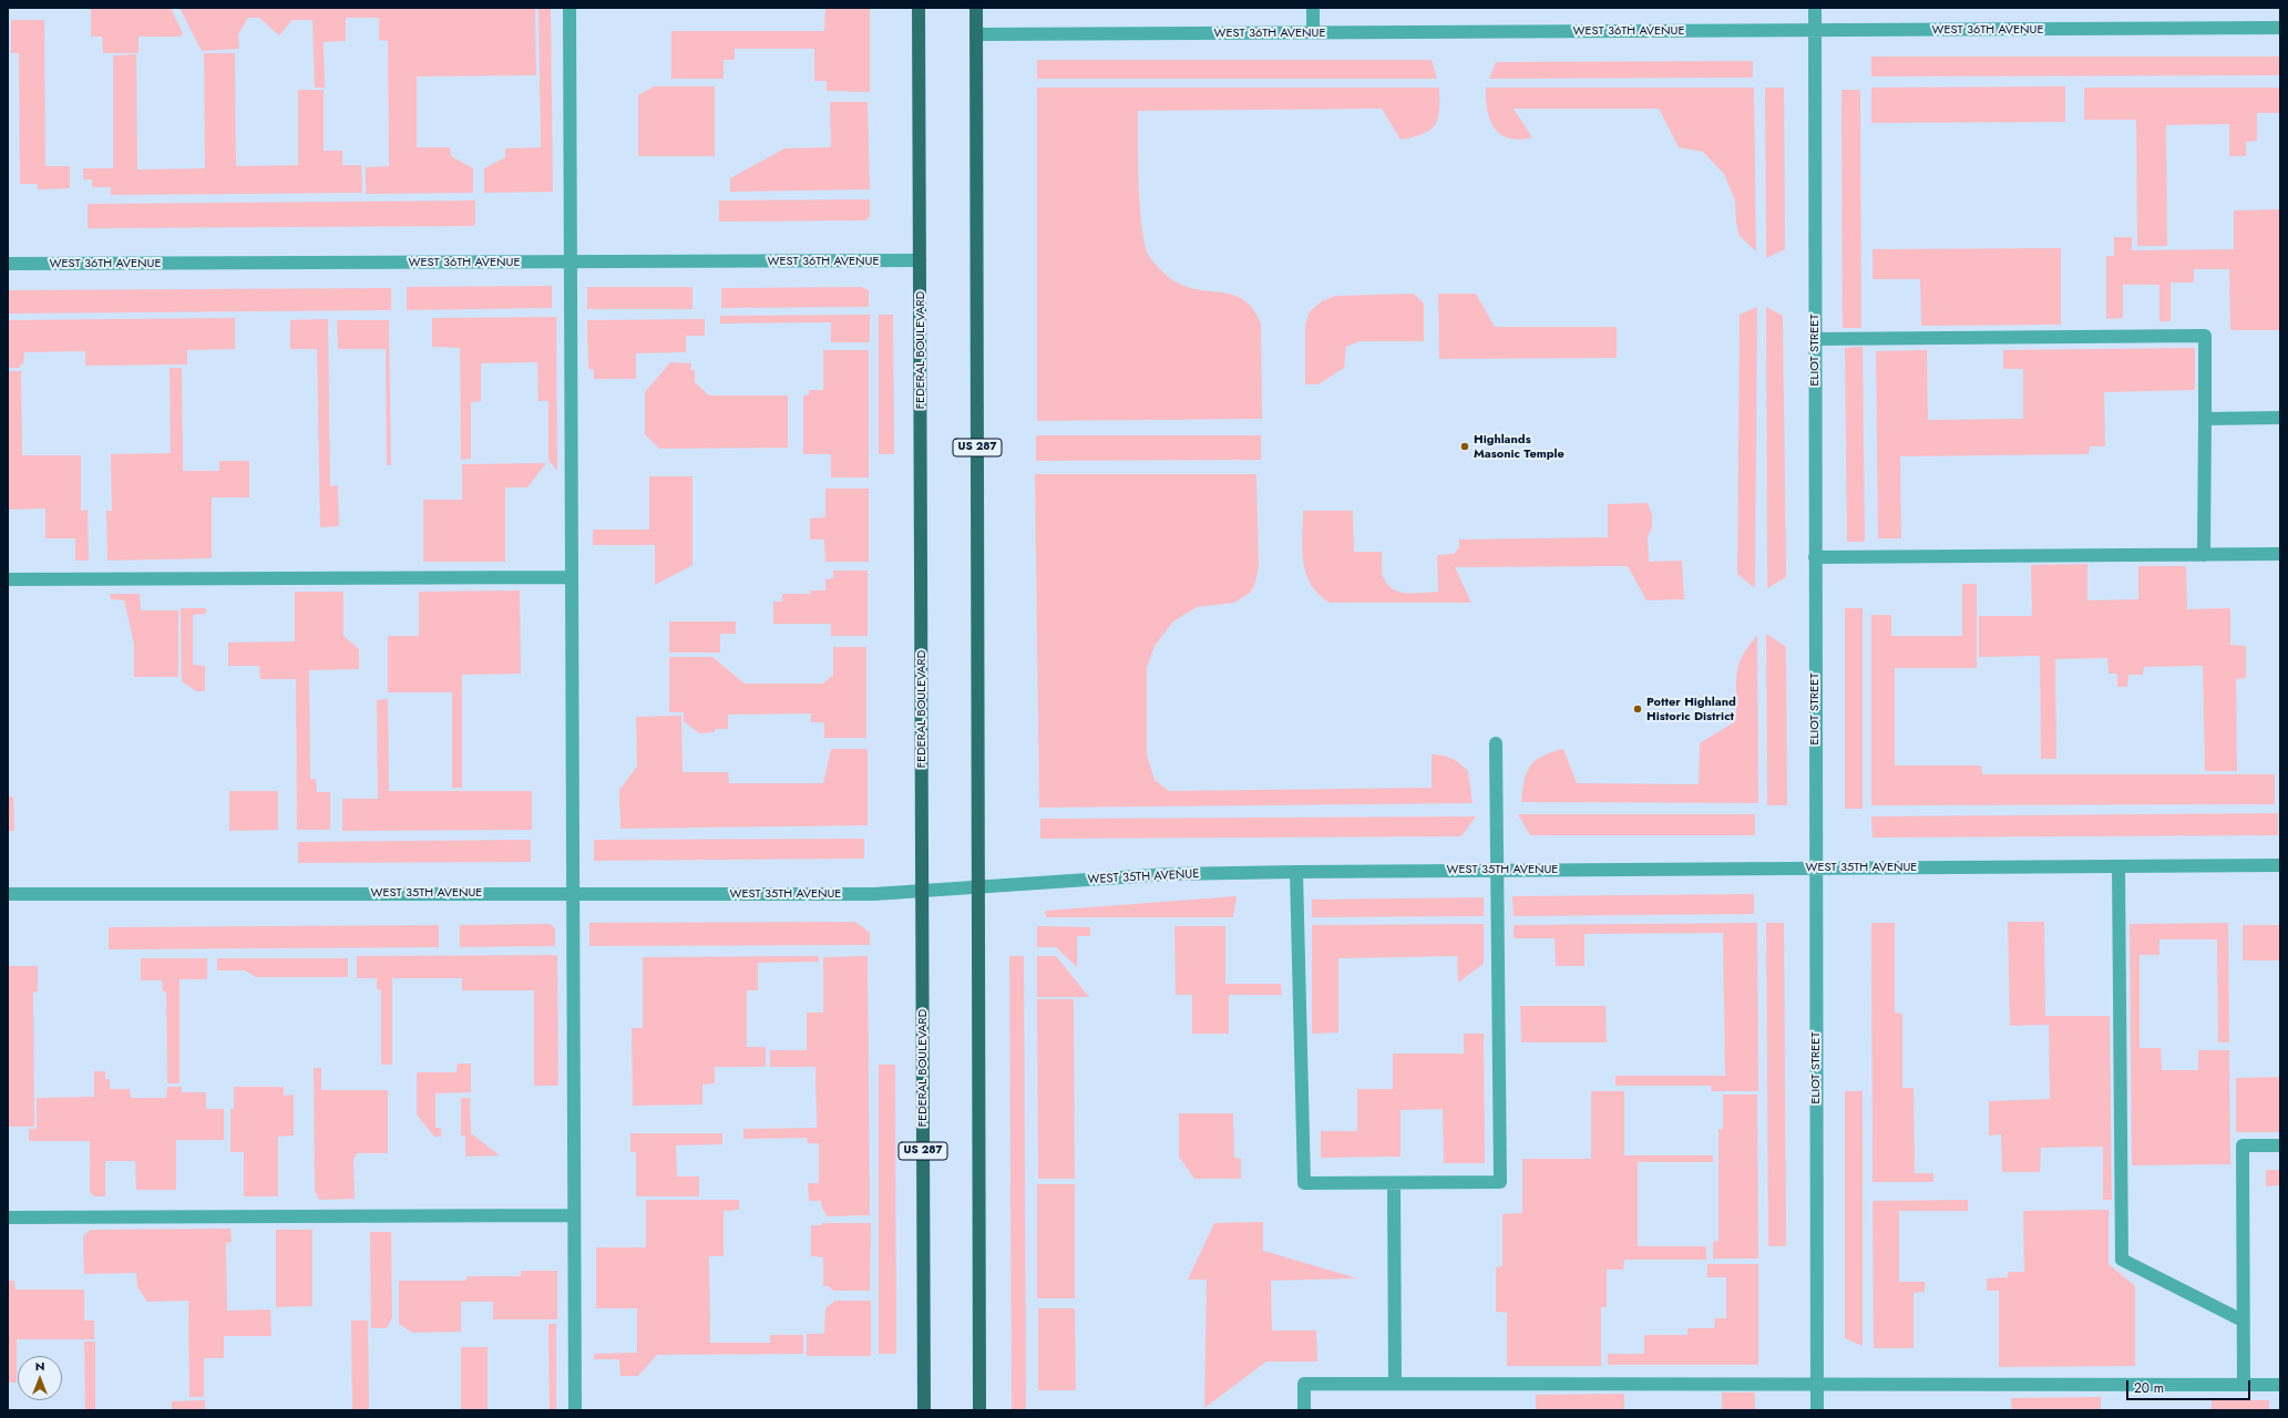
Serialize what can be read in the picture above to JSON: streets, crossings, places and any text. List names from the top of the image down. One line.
{"streets":{"main road":["FEDERAL BOULEVARD","US 287"],"street":["WEST 36TH AVENUE","ELIOT STREET","WEST 35TH AVENUE"]},"crossings":[["WEST 36TH AVENUE","FEDERAL BOULEVARD"],["WEST 36TH AVENUE","ELIOT STREET"],["WEST 36TH AVENUE","US 287"],["FEDERAL BOULEVARD","WEST 35TH AVENUE"],["ELIOT STREET","WEST 35TH AVENUE"],["US 287","WEST 35TH AVENUE"]],"places":["Highlands Masonic Temple","Potter Highland Historic District"],"scale_bar":"20 m","north":"top"}
